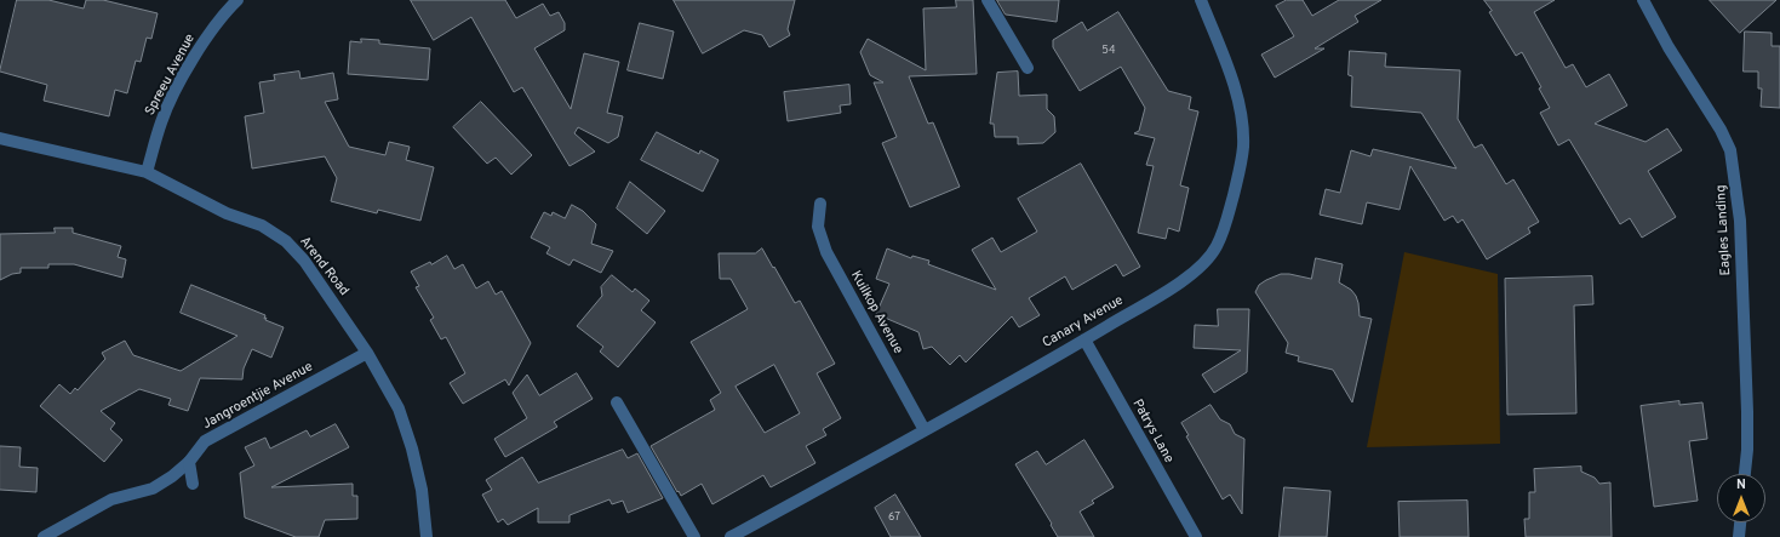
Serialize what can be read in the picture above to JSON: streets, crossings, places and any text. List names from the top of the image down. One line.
{"streets":{"street":["Spreeu Avenue","Eagles Landing","Arend Road","Kuilkop Avenue","Canary Avenue","Jangroentjie Avenue","Patrys Lane"]},"crossings":[["Spreeu Avenue","Arend Road"],["Arend Road","Jangroentjie Avenue"],["Kuilkop Avenue","Canary Avenue"],["Canary Avenue","Patrys Lane"]],"house_numbers":["54","67"],"north":"top"}
